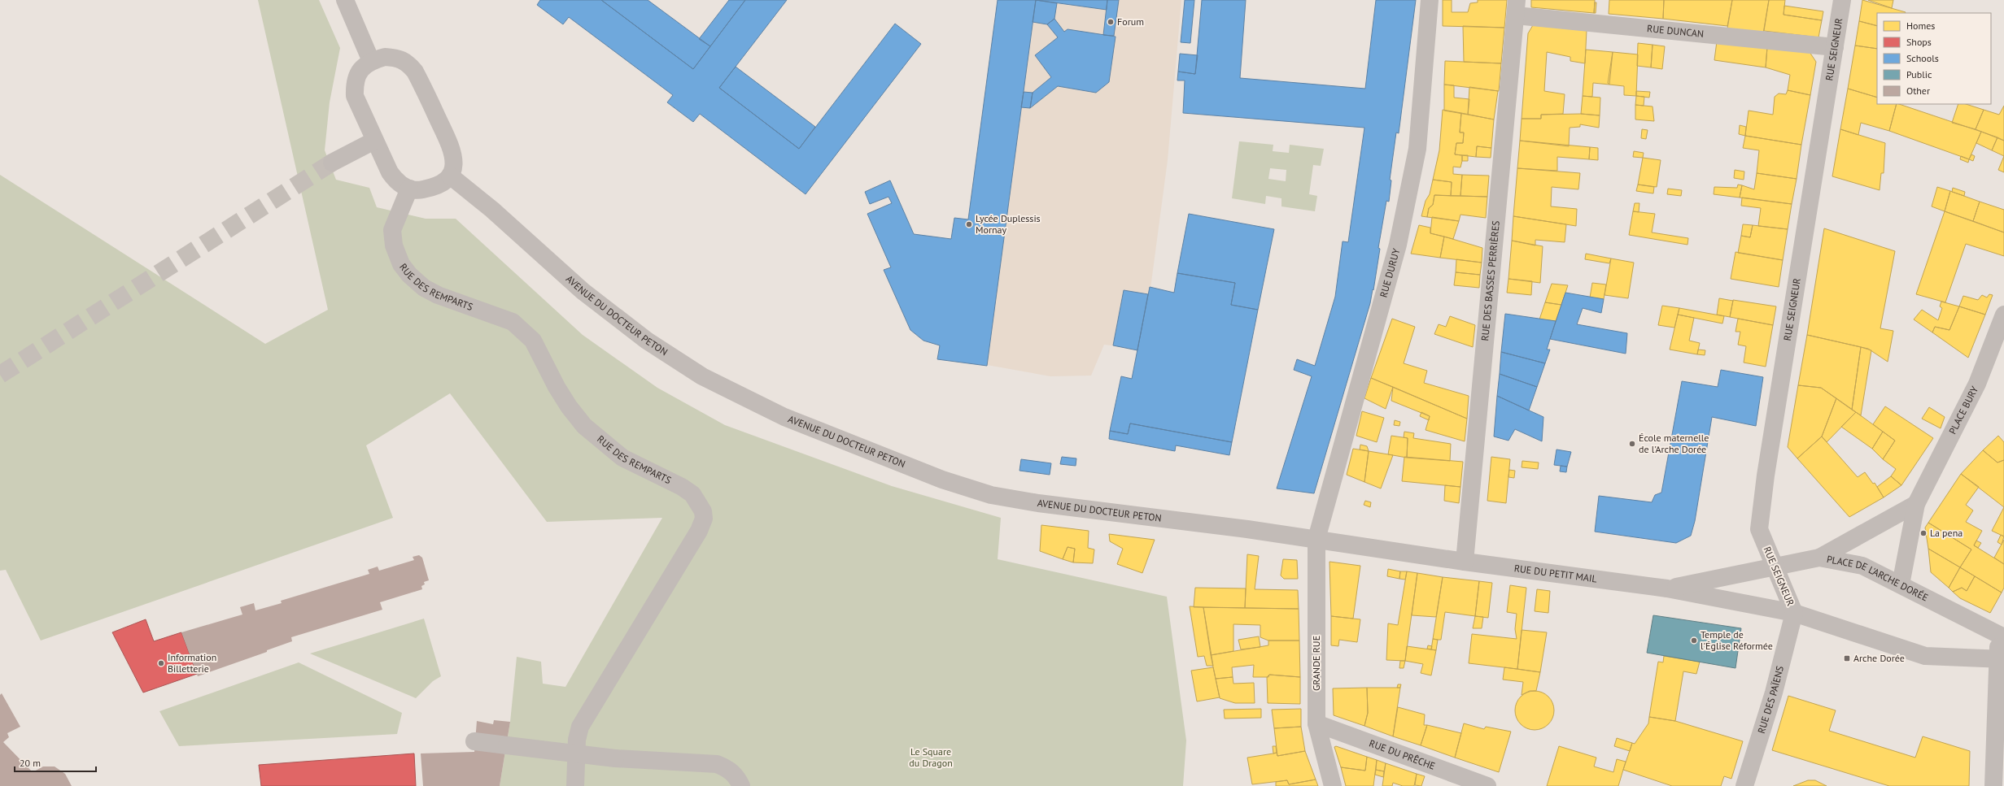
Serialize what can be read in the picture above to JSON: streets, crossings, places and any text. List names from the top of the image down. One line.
{"streets":{"street":["RUE DUNCAN","RUE SEIGNEUR","RUE DURUY","RUE DES BASSES PERRIÈRES","RUE DES REMPARTS","AVENUE DU DOCTEUR PETON","PLACE BURY","RUE DU PETIT MAIL","PLACE DE L'ARCHE DORÉE","GRANDE RUE","RUE DES PAÏENS","RUE DU PRÊCHE"]},"crossings":[["RUE DUNCAN","RUE SEIGNEUR"],["RUE DUNCAN","RUE DES BASSES PERRIÈRES"],["RUE SEIGNEUR","RUE DU PETIT MAIL"],["RUE SEIGNEUR","PLACE DE L'ARCHE DORÉE"],["RUE SEIGNEUR","RUE DES PAÏENS"],["RUE DURUY","AVENUE DU DOCTEUR PETON"],["RUE DURUY","RUE DU PETIT MAIL"],["RUE DURUY","GRANDE RUE"],["RUE DES BASSES PERRIÈRES","RUE DU PETIT MAIL"],["AVENUE DU DOCTEUR PETON","RUE DU PETIT MAIL"],["AVENUE DU DOCTEUR PETON","GRANDE RUE"],["PLACE BURY","PLACE DE L'ARCHE DORÉE"],["RUE DU PETIT MAIL","PLACE DE L'ARCHE DORÉE"],["RUE DU PETIT MAIL","GRANDE RUE"],["RUE DU PETIT MAIL","RUE DES PAÏENS"],["GRANDE RUE","RUE DU PRÊCHE"]],"parks":["Le Square du Dragon"],"places":{"other":["Forum","Lycée Duplessis Mornay","École maternelle de l'Arche Dorée","La pena","Temple de l'Église Réformée","Information Billetterie"],"transit":["Arche Dorée"]},"legend":["Homes","Shops","Schools","Public","Other"],"scale_bar":"20 m"}
